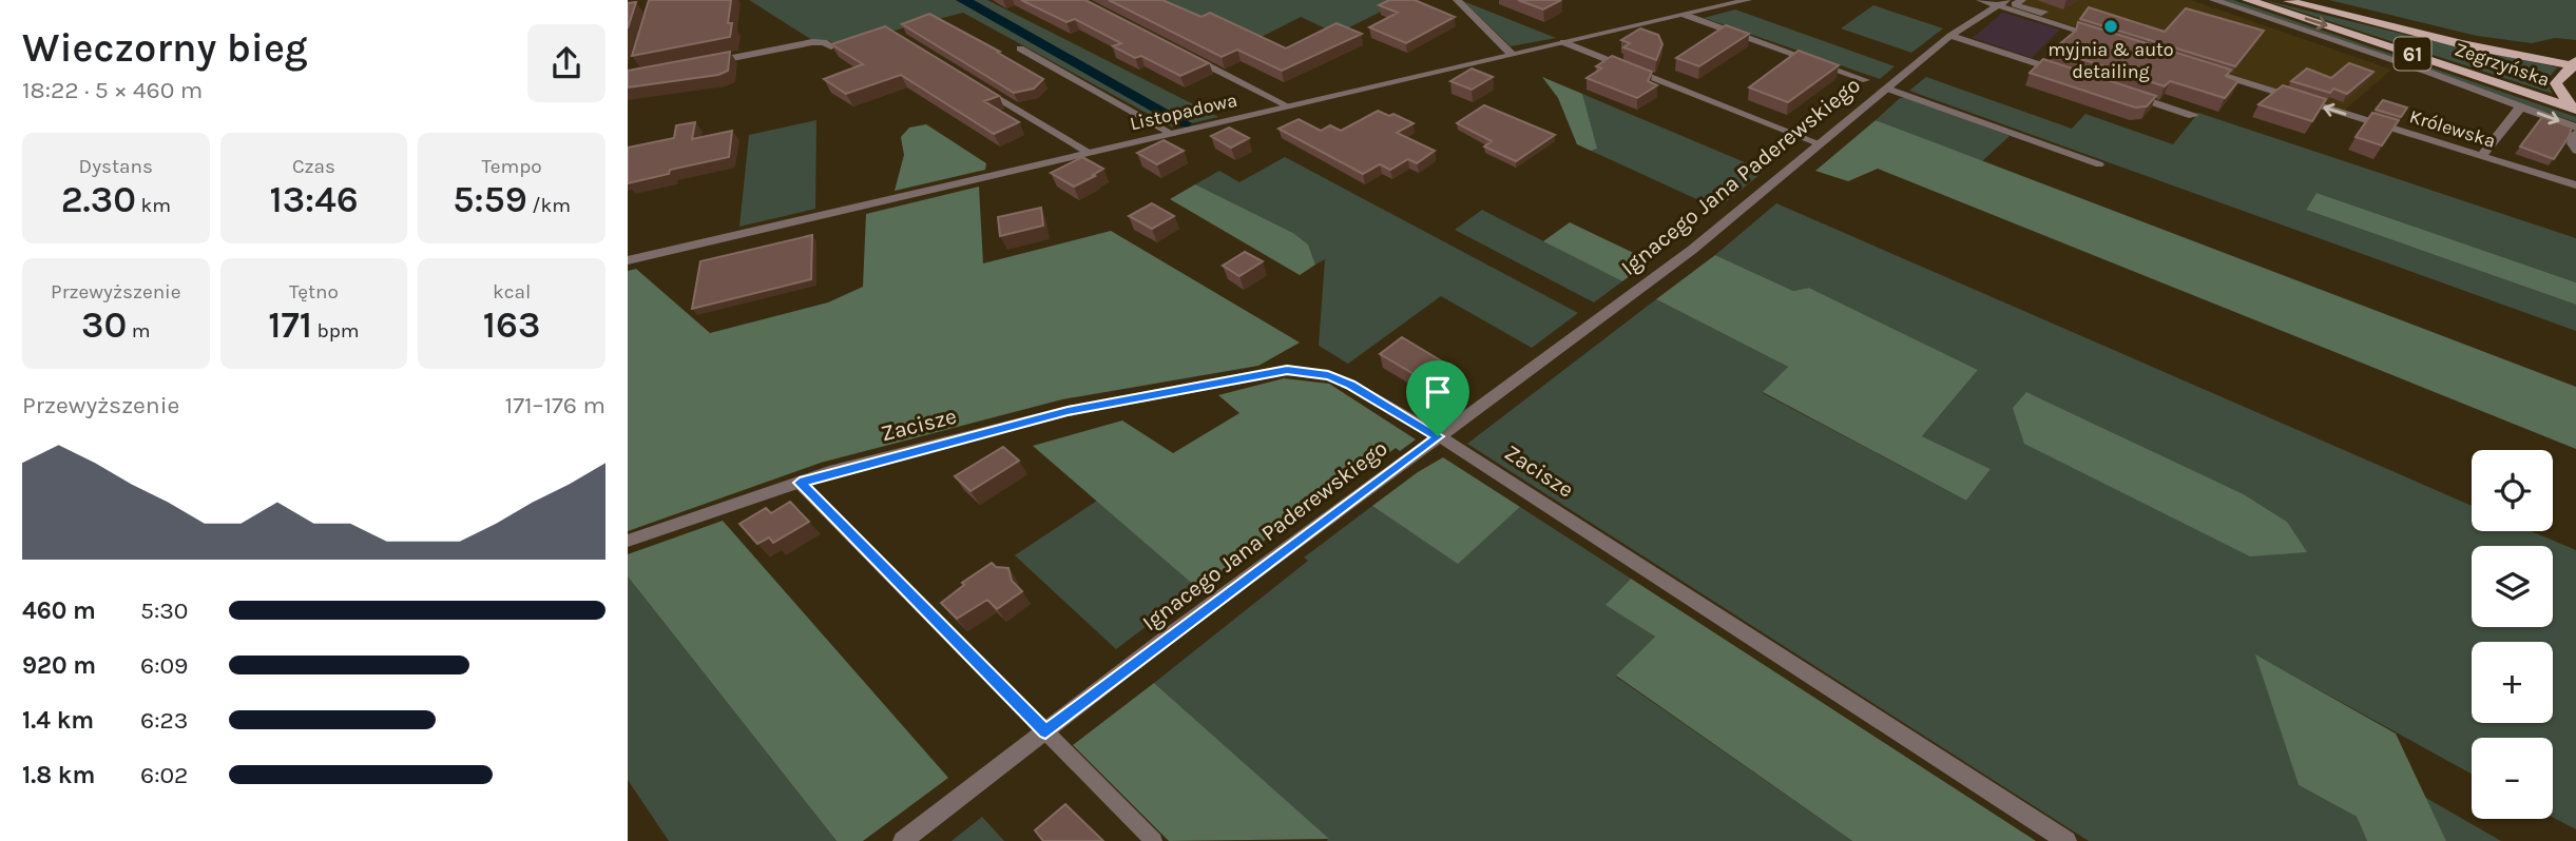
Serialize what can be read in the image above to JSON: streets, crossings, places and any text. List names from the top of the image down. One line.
{"streets":{"main road":["61","Zegrzyńska"],"street":["Listopadowa","Królewska","Ignacego Jana Paderewskiego","Zacisze"]},"crossings":[["Ignacego Jana Paderewskiego","Zacisze"]],"places":["myjnia & auto detailing"],"page":{"heading":["Wieczorny bieg","18:22 · 5 × 460 m"],"stats":[["Dystans","2.30 km"],["Czas","13:46"],["Tempo","5:59 /km"],["Przewyższenie","30 m"],["Tętno","171 bpm"],["kcal","163"]],"chart":["Przewyższenie","171–176 m"],"map_buttons":["+","−"],"list":[{"name":"460 m","note":"5:30"},{"name":"920 m","note":"6:09"},{"name":"1.4 km","note":"6:23"},{"name":"1.8 km","note":"6:02"}]}}
